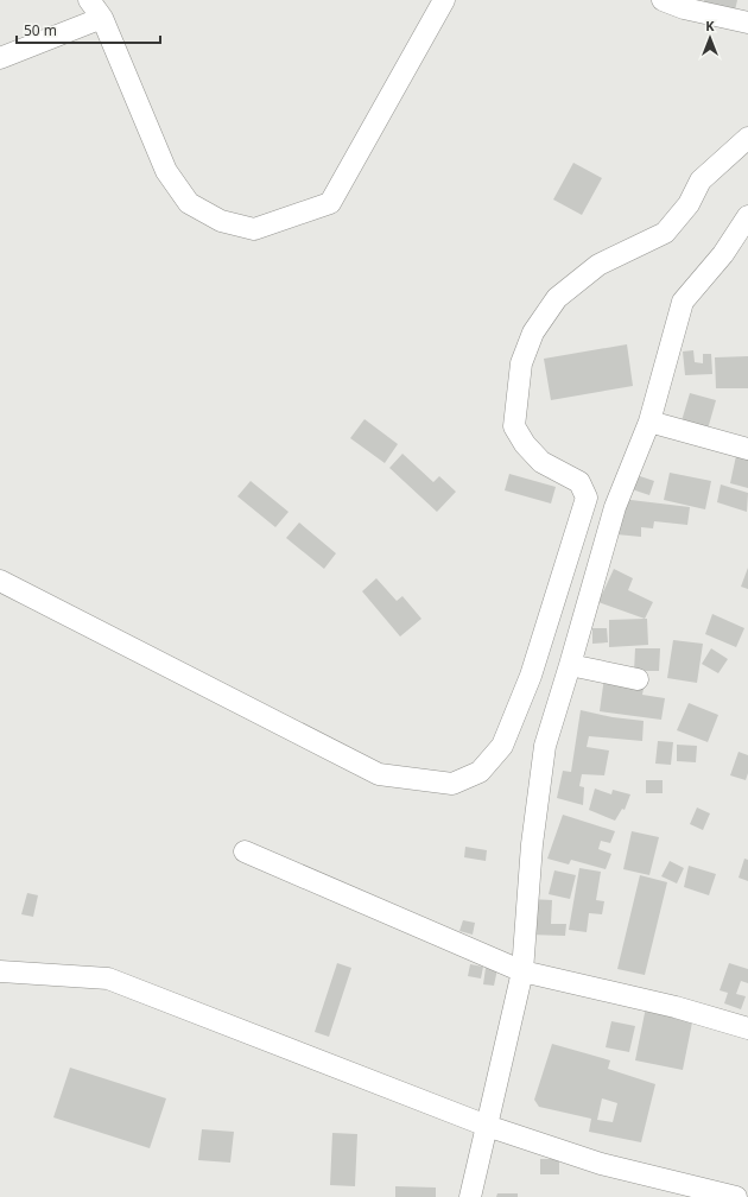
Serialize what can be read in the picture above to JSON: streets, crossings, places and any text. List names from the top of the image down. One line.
{"scale_bar":"50 m","north":"top"}
